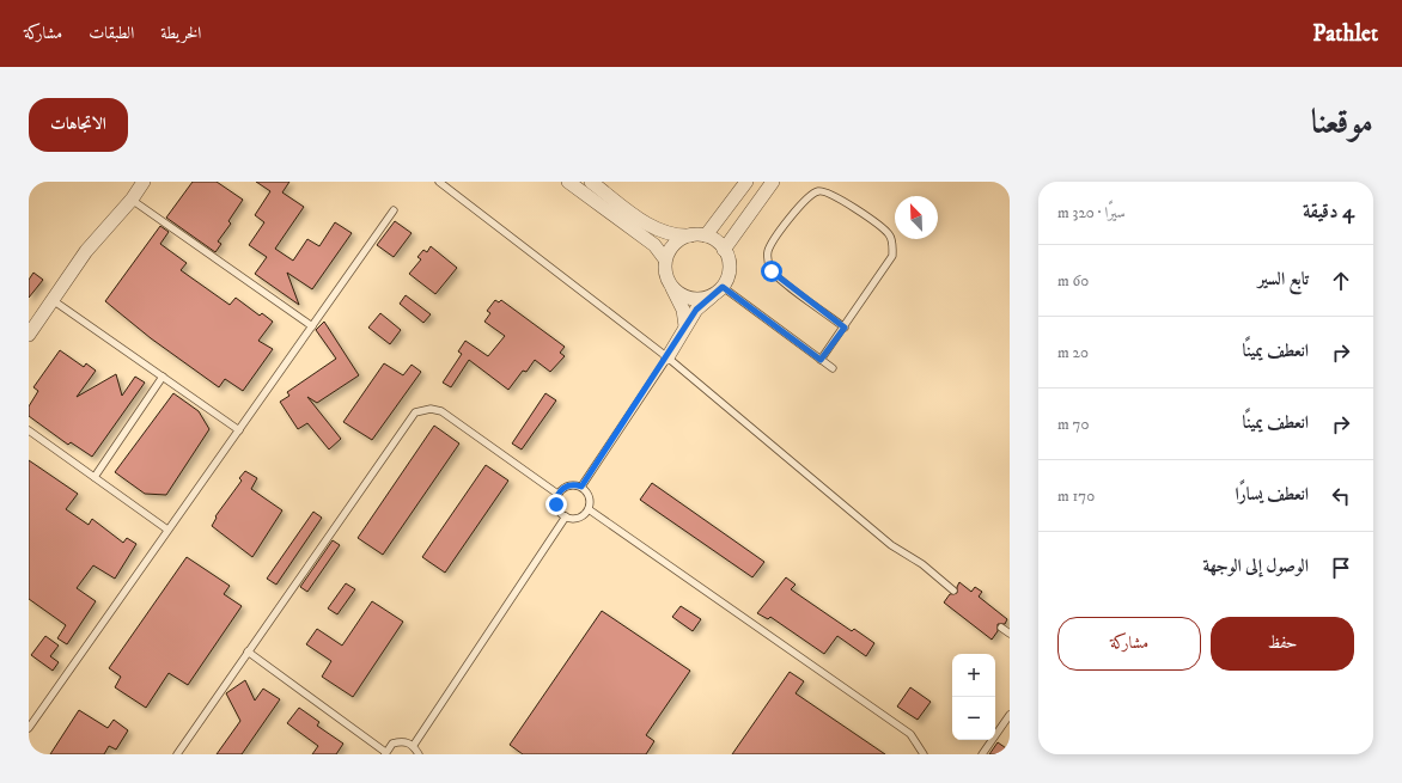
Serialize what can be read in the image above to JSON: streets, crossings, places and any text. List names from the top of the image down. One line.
{"north":"top left","page":{"header":"Pathlet","nav":["الخريطة","الطبقات","مشاركة"],"title":"موقعنا","buttons":["الاتجاهات",["حفظ","مشاركة"]],"heading":["4 دقيقة","سيرًا · 320 m"],"list":[["تابع السير","60 m"],["انعطف يمينًا","20 m"],["انعطف يمينًا","70 m"],["انعطف يسارًا","170 m"],"الوصول إلى الوجهة"],"map_buttons":["+","−"]}}
